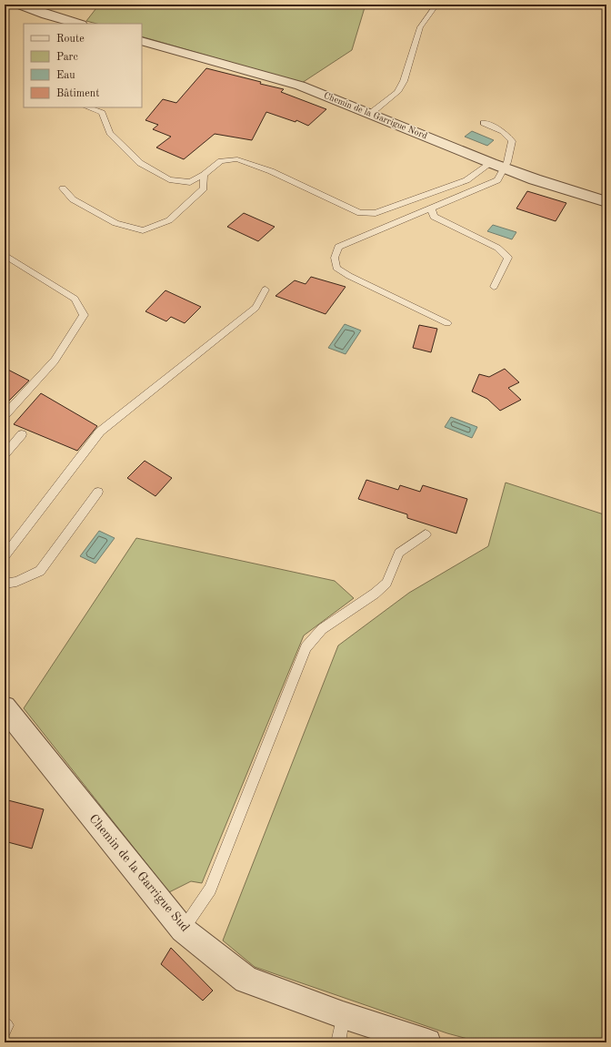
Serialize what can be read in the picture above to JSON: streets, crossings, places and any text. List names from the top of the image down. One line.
{"streets":{"street":["Chemin de la Garrigue Nord","Chemin de la Garrigue Sud"]},"legend":["Route","Parc","Eau","Bâtiment"]}
